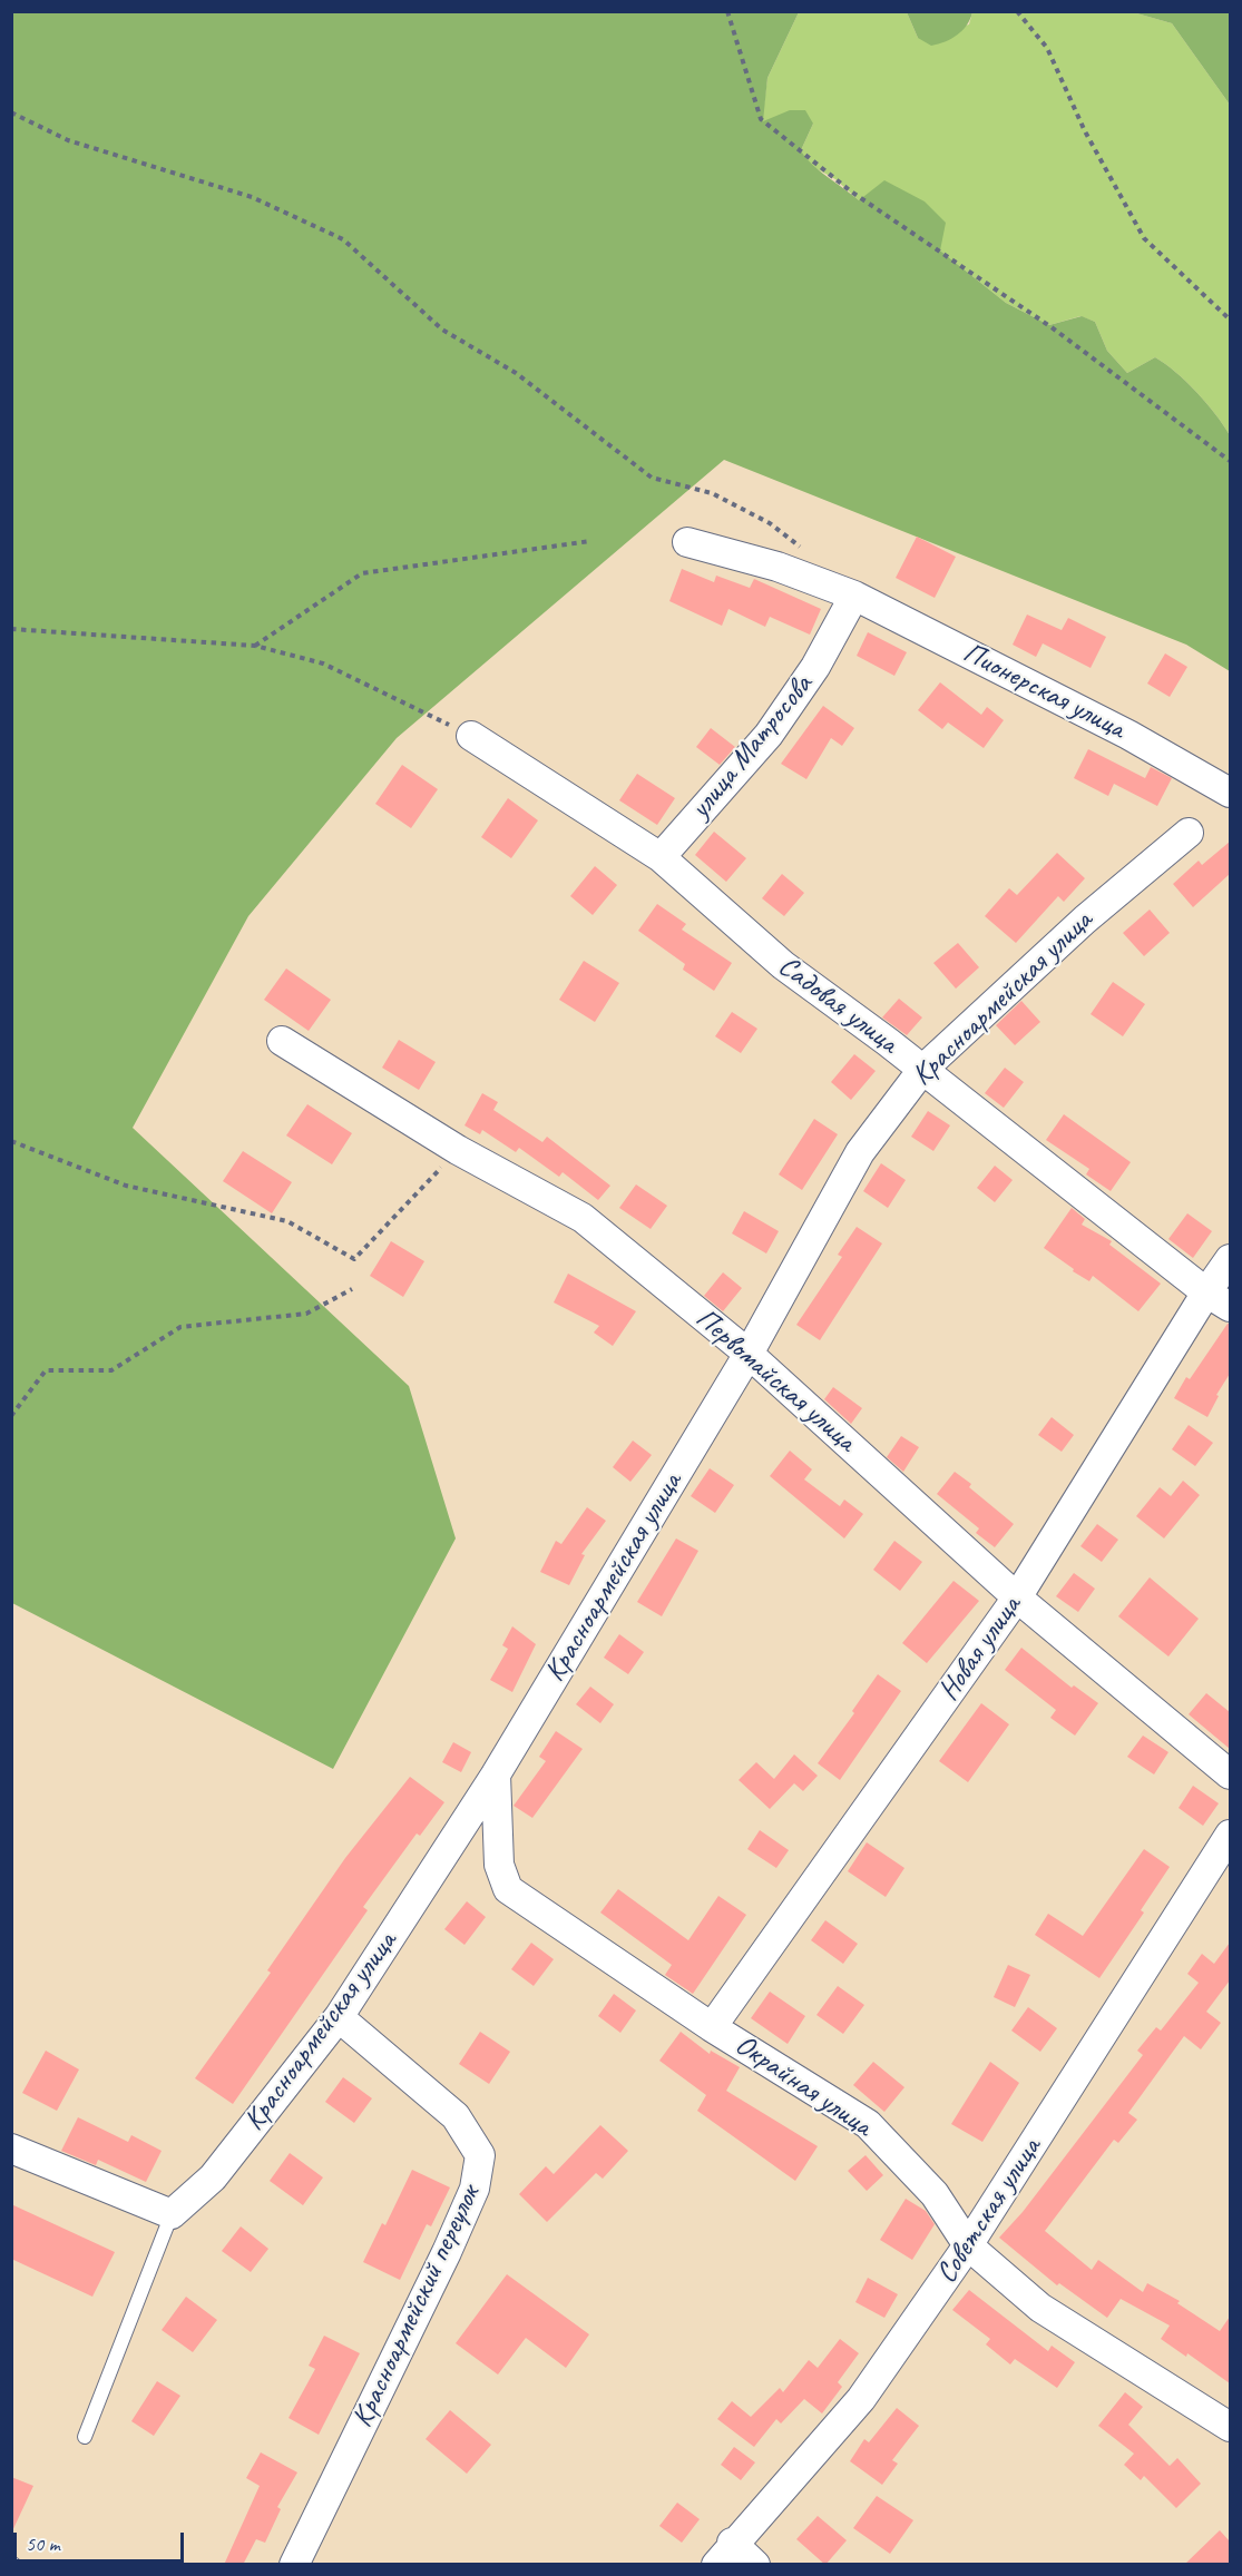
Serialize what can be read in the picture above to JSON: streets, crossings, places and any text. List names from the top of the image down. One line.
{"streets":{"street":["Пионерская улица","улица Матросова","Красноармейская улица","Садовая улица","Первомайская улица","Новая улица","Окрайная улица","Советская улица","Красноармейский переулок"]},"crossings":[["Пионерская улица","улица Матросова"],["улица Матросова","Садовая улица"],["Красноармейская улица","Садовая улица"],["Красноармейская улица","Первомайская улица"],["Красноармейская улица","Окрайная улица"],["Красноармейская улица","Красноармейский переулок"],["Садовая улица","Новая улица"],["Первомайская улица","Новая улица"],["Новая улица","Окрайная улица"],["Окрайная улица","Советская улица"]],"scale_bar":"50 m"}
